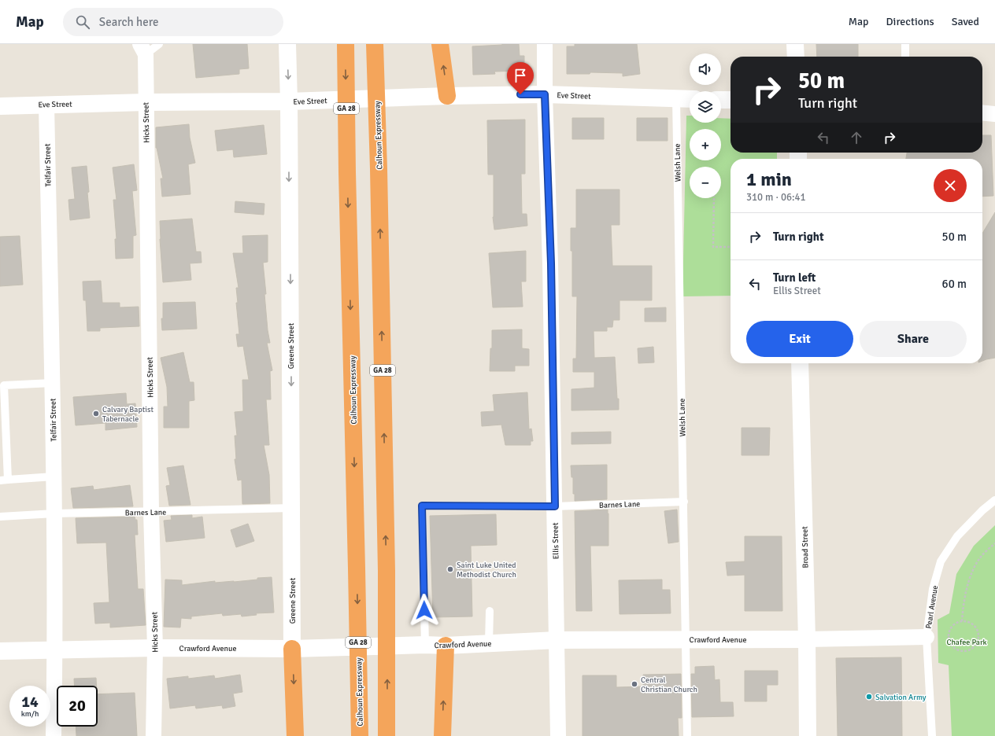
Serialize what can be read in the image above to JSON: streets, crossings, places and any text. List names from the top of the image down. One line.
{"streets":{"highway":["GA 28","Calhoun Expressway"],"street":["Eve Street","Hicks Street","Telfair Street","Greene Street","Ellis Street","Broad Street","Crawford Avenue"],"lane":["Welsh Lane","Barnes Lane","Pearl Avenue"]},"crossings":[["Eve Street","Hicks Street"],["Eve Street","Welsh Lane"],["Eve Street","Telfair Street"],["Eve Street","Greene Street"],["Eve Street","Ellis Street"],["Hicks Street","Barnes Lane"],["Hicks Street","Crawford Avenue"],["Welsh Lane","Barnes Lane"],["Welsh Lane","Crawford Avenue"],["Telfair Street","Barnes Lane"],["Telfair Street","Crawford Avenue"],["Greene Street","Barnes Lane"],["Greene Street","Crawford Avenue"],["Barnes Lane","Ellis Street"],["Barnes Lane","Crawford Avenue"],["Ellis Street","Crawford Avenue"],["Broad Street","Crawford Avenue"],["Pearl Avenue","Crawford Avenue"]],"one_way":["Greene Street"],"parks":["Chafee Park"],"places":["Calvary Baptist Tabernacle","Saint Luke United Methodist Church","Central Christian Church","Salvation Army"],"page":{"header":"Map","search":"Search here","nav":["Map","Directions","Saved"],"map_buttons":["+","−"],"turn":["50 m","Turn right"],"heading":["1 min","310 m · 06:41"],"list":[{"name":"Turn right","value":"50 m"},{"name":"Turn left","note":"Ellis Street","value":"60 m"}],"buttons":["Exit","Share"],"speed":"14 km/h","limit":"20"}}
